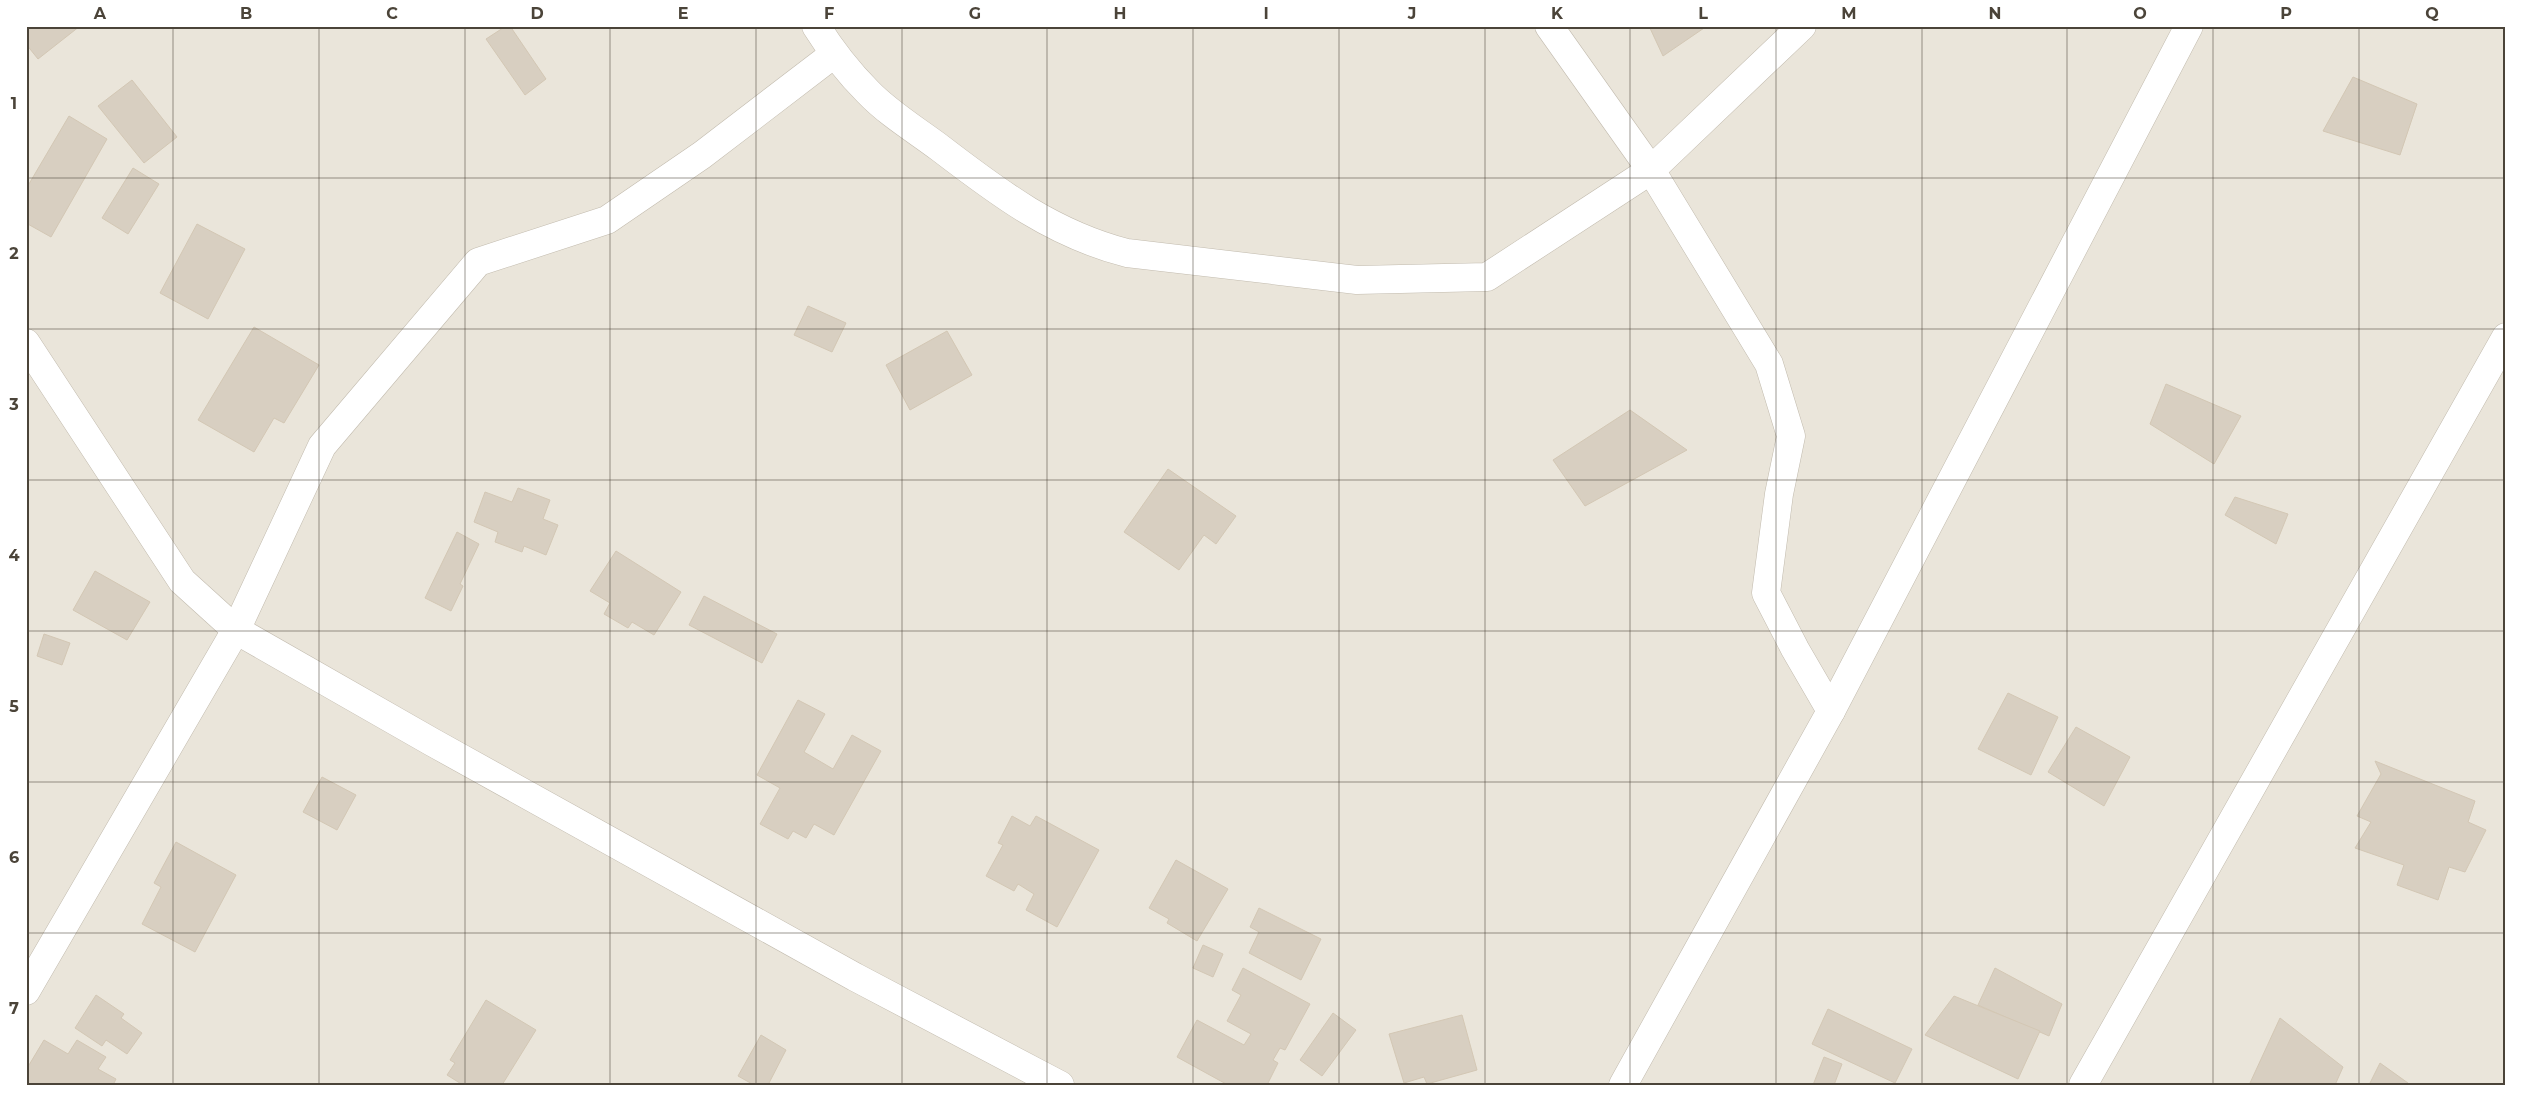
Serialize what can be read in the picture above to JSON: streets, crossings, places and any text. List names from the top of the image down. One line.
{"grid":{"columns":["A","B","C","D","E","F","G","H","I","J","K","L","M","N","O","P","Q"],"rows":["1","2","3","4","5","6","7"]}}
